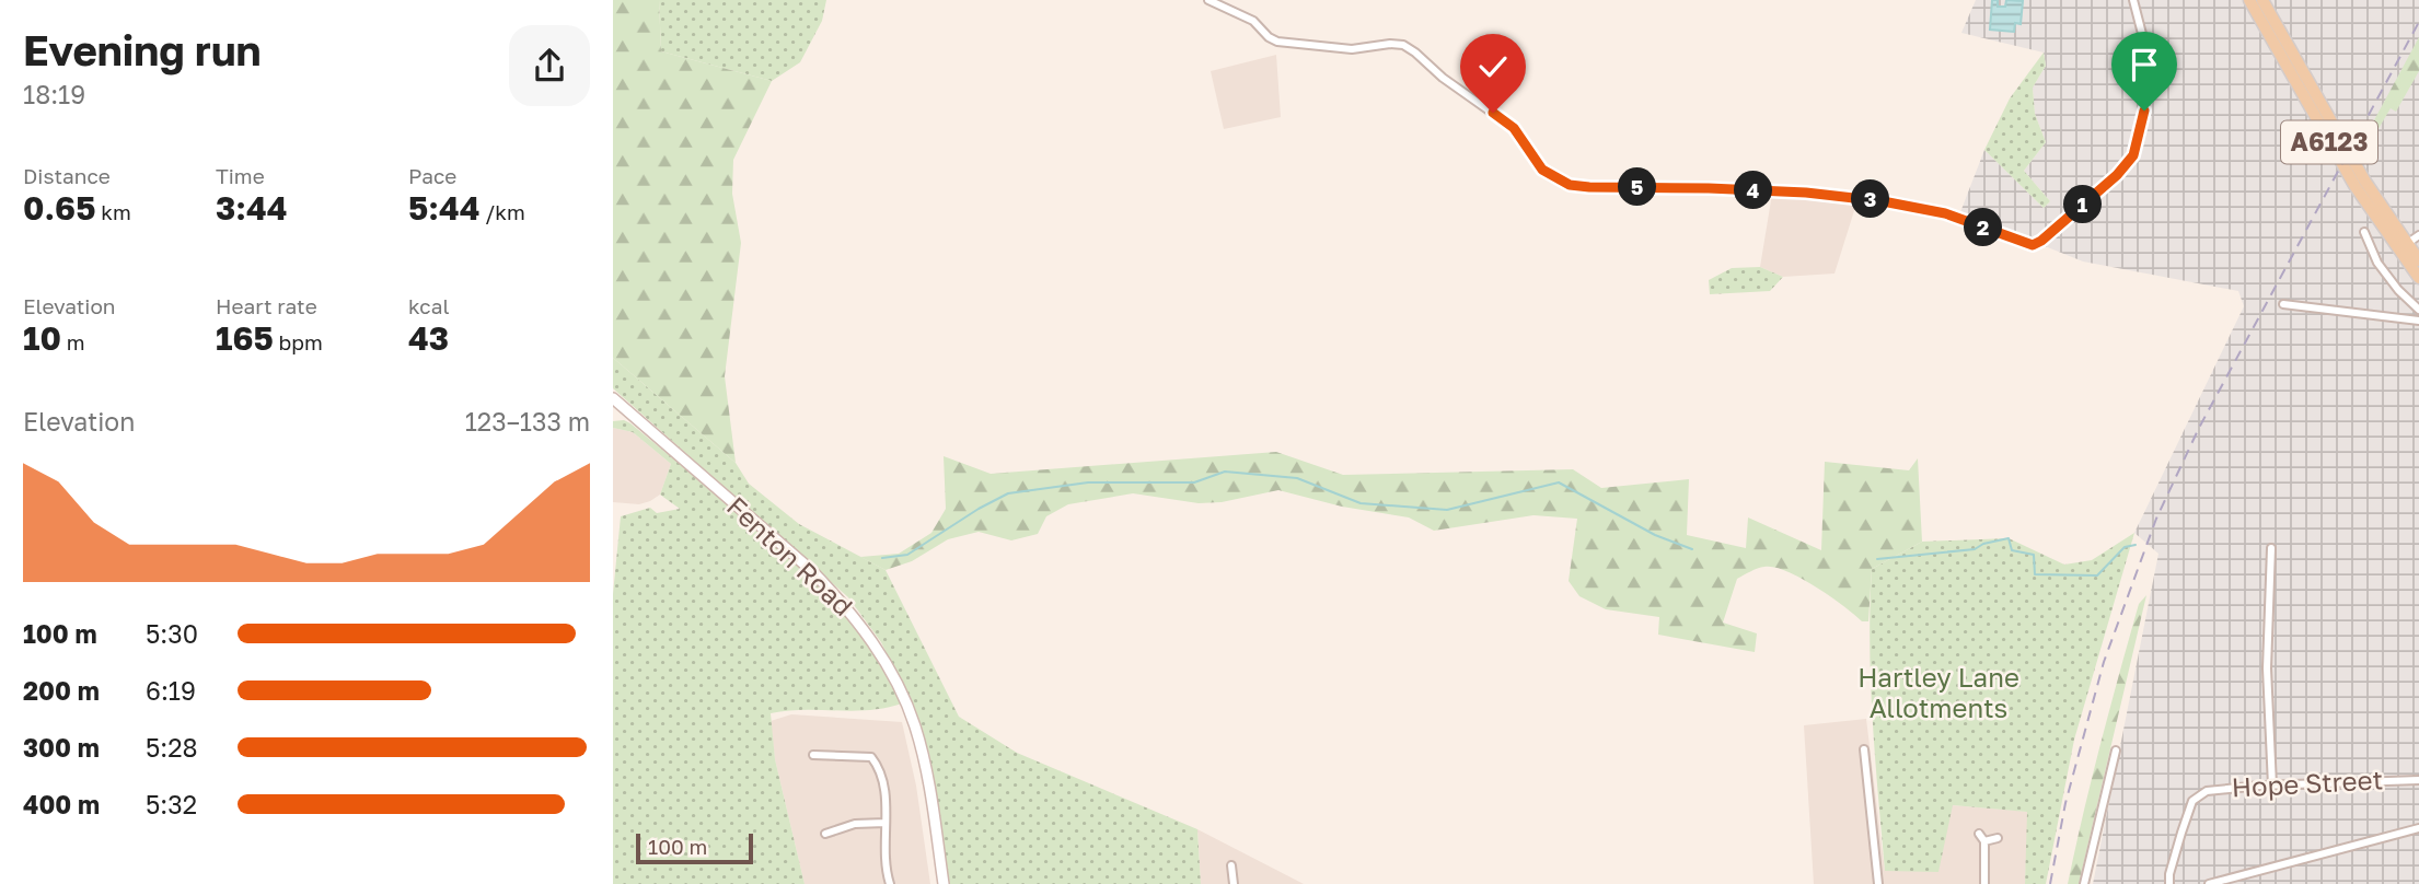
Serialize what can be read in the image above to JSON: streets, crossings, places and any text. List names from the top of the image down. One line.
{"streets":{"main road":["A6123"],"street":["Fenton Road","Hope Street"]},"parks":["Hartley Lane Allotments"],"scale_bar":"100 m","page":{"heading":["Evening run","18:19"],"stats":[["Distance","0.65 km"],["Time","3:44"],["Pace","5:44 /km"],["Elevation","10 m"],["Heart rate","165 bpm"],["kcal","43"]],"pins":["5","4","3","1","2"],"chart":["Elevation","123–133 m"],"list":[{"name":"100 m","note":"5:30"},{"name":"200 m","note":"6:19"},{"name":"300 m","note":"5:28"},{"name":"400 m","note":"5:32"}],"scale":"100 m"}}
